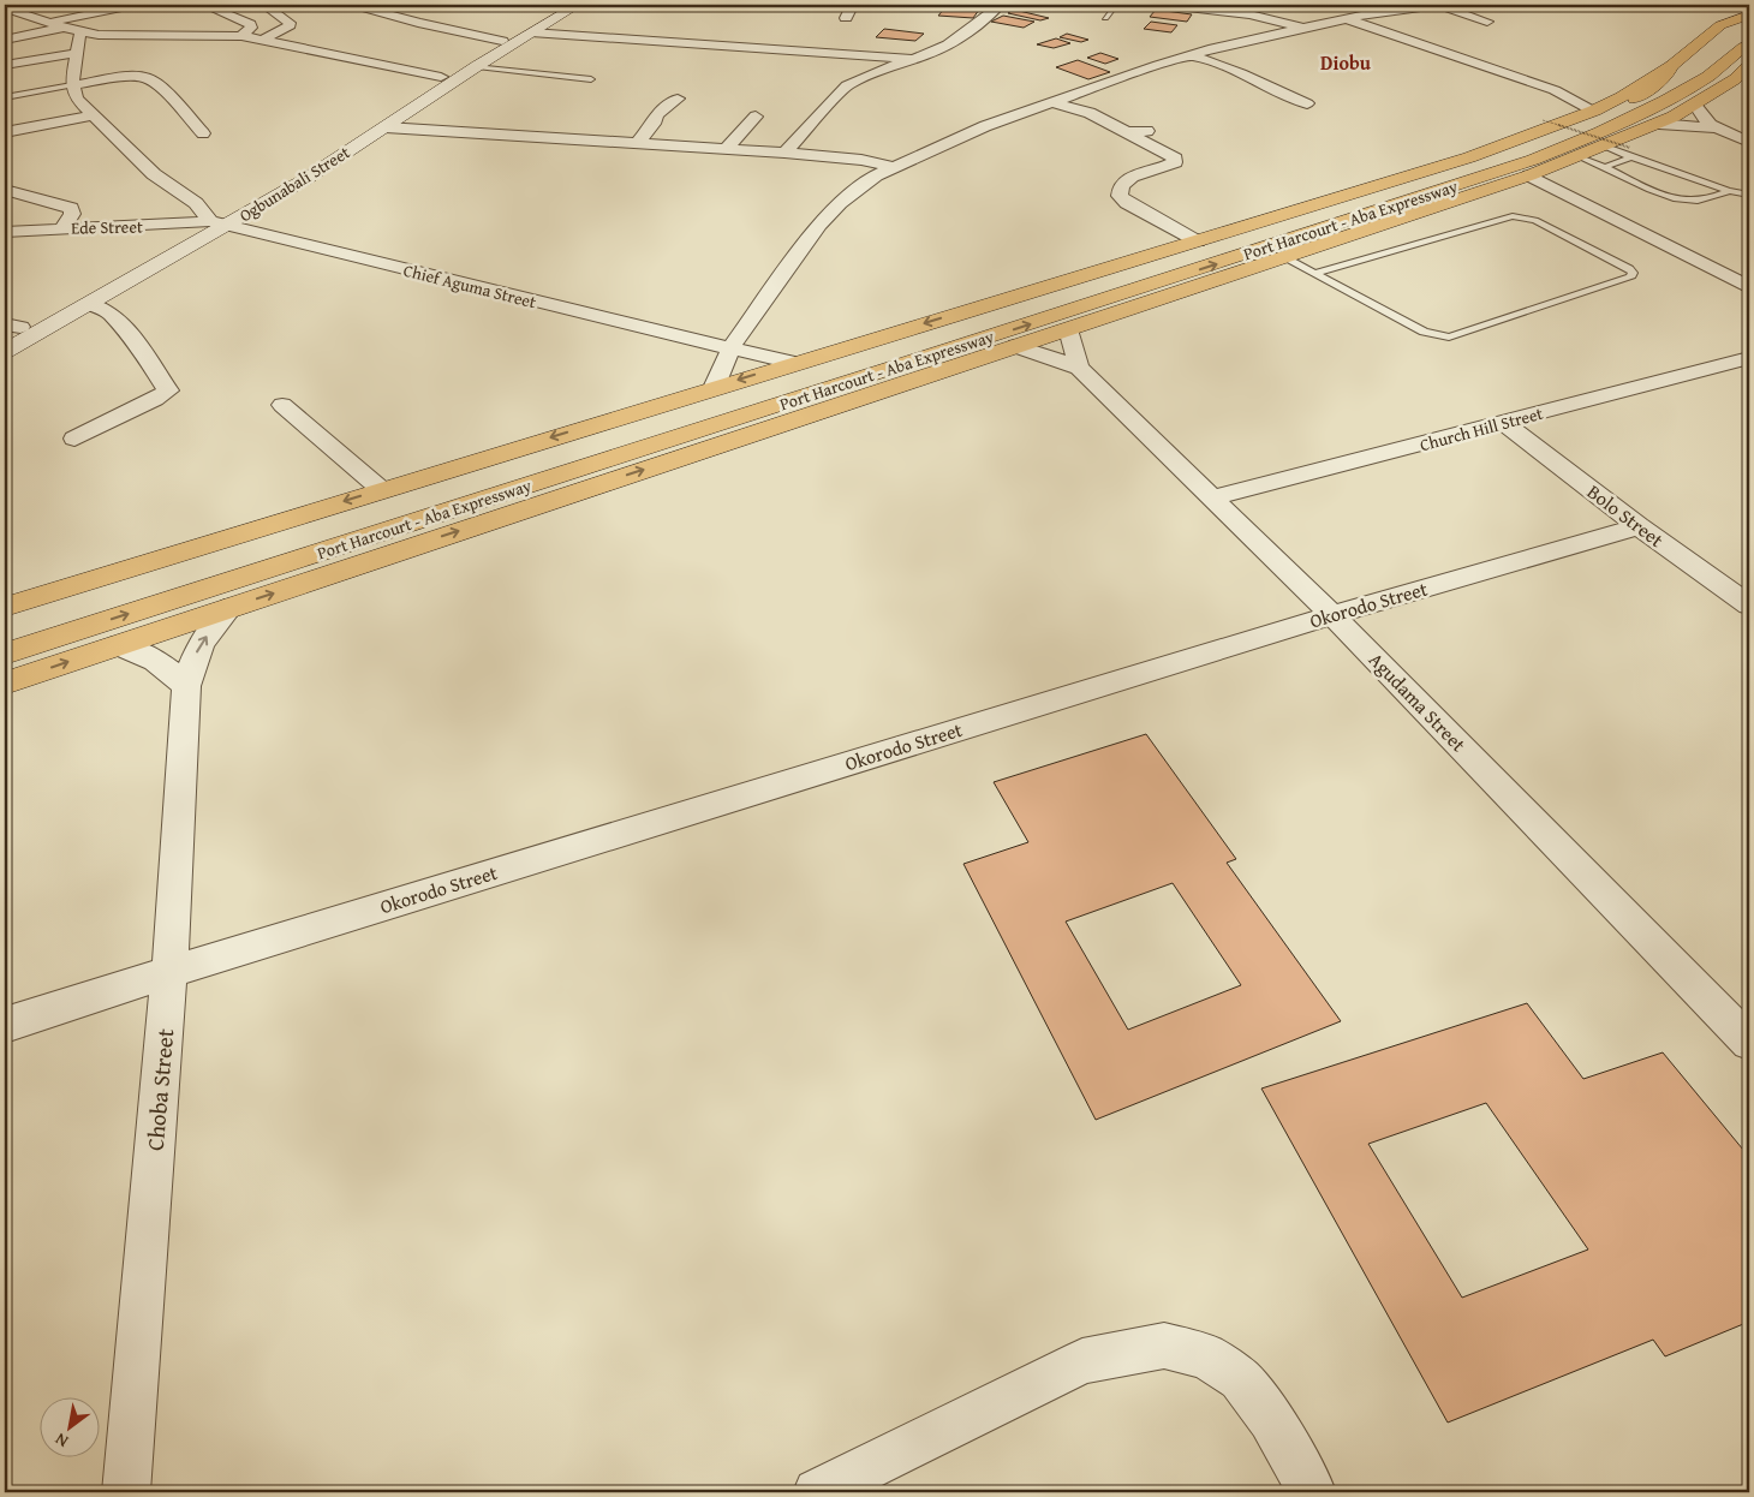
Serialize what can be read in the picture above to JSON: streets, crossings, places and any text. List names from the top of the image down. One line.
{"streets":{"main road":["Port Harcourt - Aba Expressway"],"street":["Ogbunabali Street","Ede Street","Chief Aguma Street","Church Hill Street","Bolo Street","Okorodo Street","Agudama Street","Choba Street"]},"crossings":[["Ogbunabali Street","Ede Street"],["Ogbunabali Street","Chief Aguma Street"],["Ede Street","Chief Aguma Street"],["Church Hill Street","Bolo Street"],["Church Hill Street","Agudama Street"],["Bolo Street","Okorodo Street"],["Okorodo Street","Agudama Street"],["Okorodo Street","Choba Street"]],"districts":["Diobu"],"north":"bottom left"}
